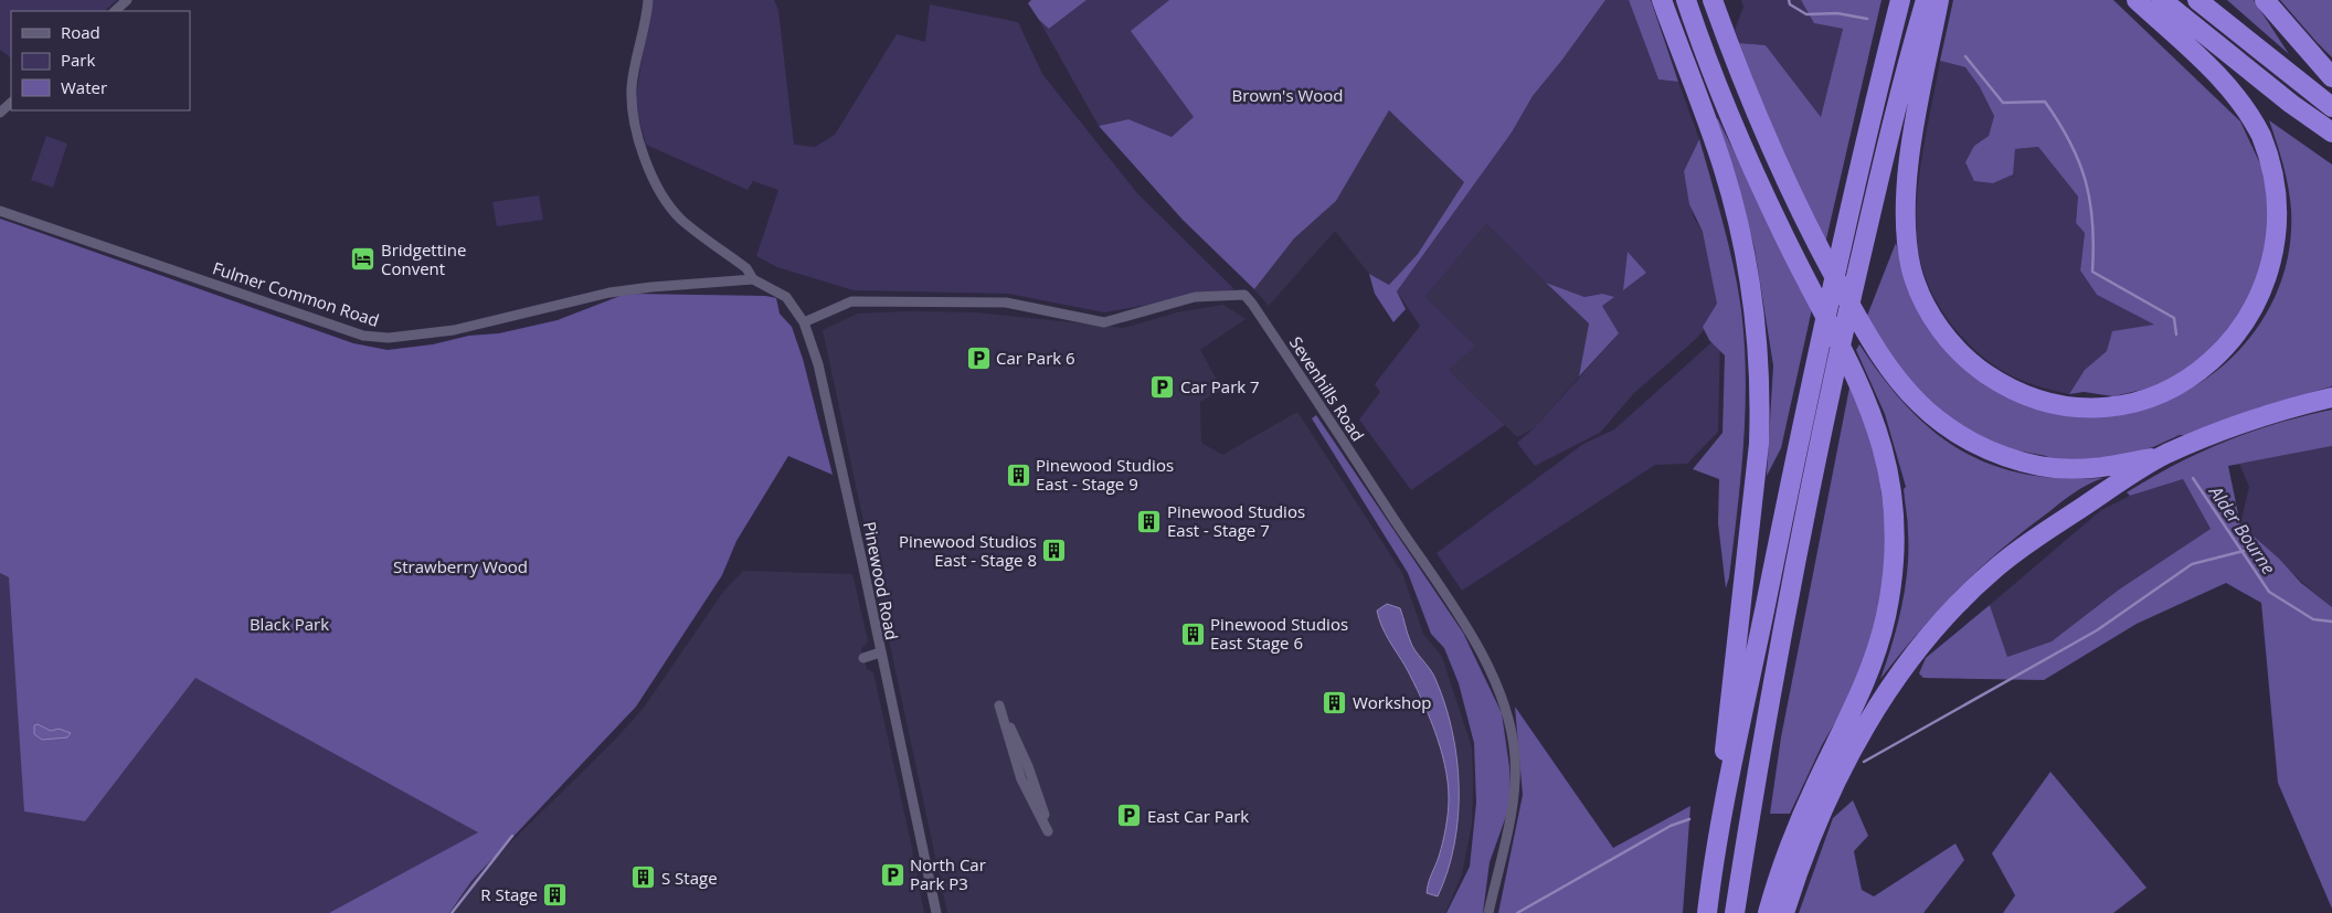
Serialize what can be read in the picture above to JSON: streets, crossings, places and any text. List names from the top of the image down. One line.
{"streets":{"street":["Fulmer Common Road","Sevenhills Road","Pinewood Road"]},"crossings":[["Fulmer Common Road","Pinewood Road"],["Sevenhills Road","Pinewood Road"]],"water":["Alder Bourne"],"parks":["Brown's Wood","Strawberry Wood","Black Park"],"places":{"hotel":["Bridgettine Convent"],"parking":["Car Park 6","Car Park 7","East Car Park","North Car Park P3"],"building":["Pinewood Studios East - Stage 9","Pinewood Studios East - Stage 7","Pinewood Studios East - Stage 8","Pinewood Studios East Stage 6","Workshop","S Stage","R Stage"]},"legend":["Road","Park","Water"]}
